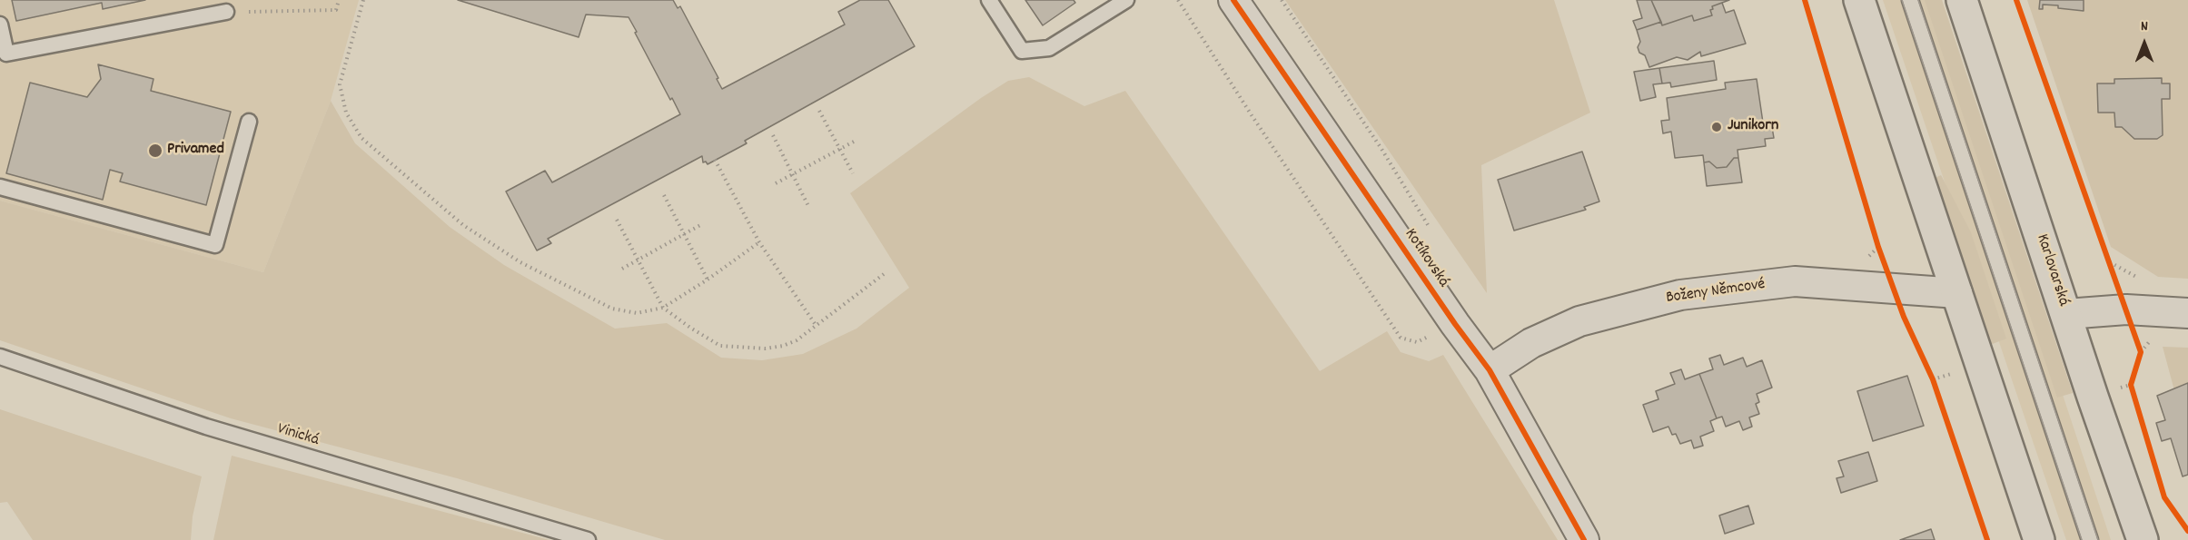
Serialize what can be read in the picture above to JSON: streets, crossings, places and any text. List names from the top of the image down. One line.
{"streets":{"main road":["Karlovarská"],"street":["Kotíkovská","Boženy Němcové"],"lane":["Vinická"]},"crossings":[["Kotíkovská","Boženy Němcové"]],"places":["Junikorn","Privamed"],"north":"top"}
